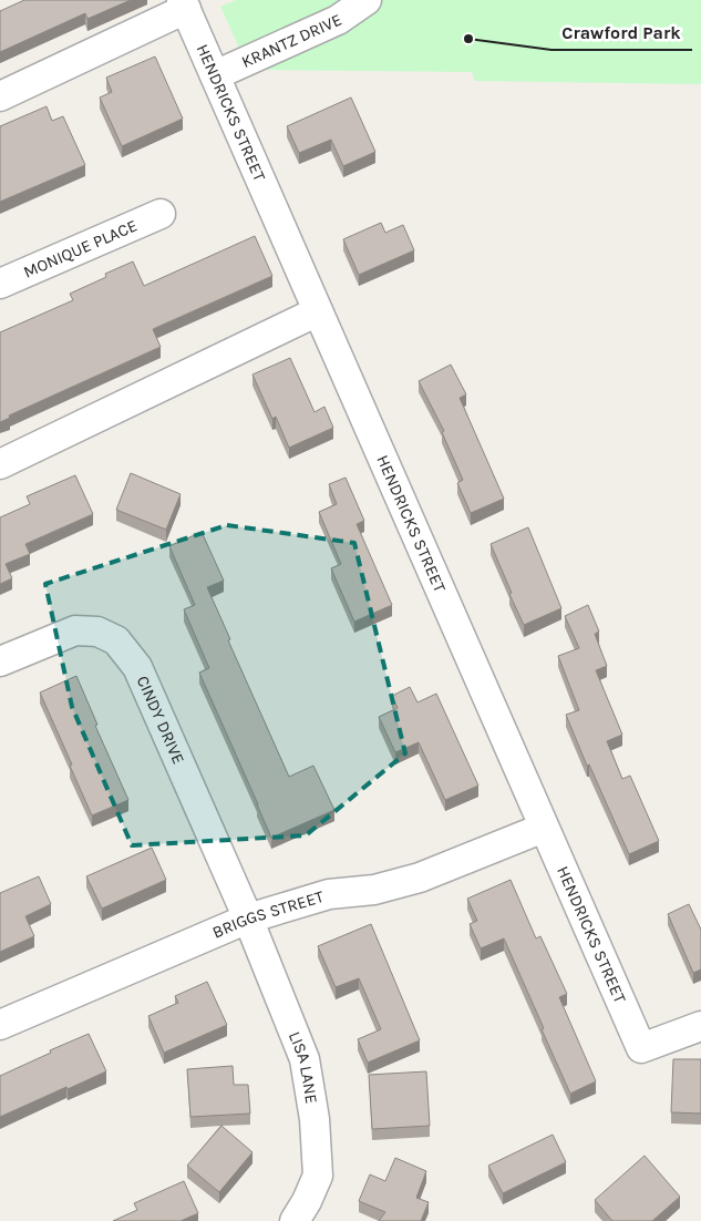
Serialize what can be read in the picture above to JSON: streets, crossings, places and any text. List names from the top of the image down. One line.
{"streets":{"street":["KRANTZ DRIVE","HENDRICKS STREET","MONIQUE PLACE","CINDY DRIVE","BRIGGS STREET","LISA LANE"]},"crossings":[["KRANTZ DRIVE","HENDRICKS STREET"],["HENDRICKS STREET","BRIGGS STREET"],["CINDY DRIVE","BRIGGS STREET"],["CINDY DRIVE","LISA LANE"],["BRIGGS STREET","LISA LANE"]],"places":["Crawford Park"]}
